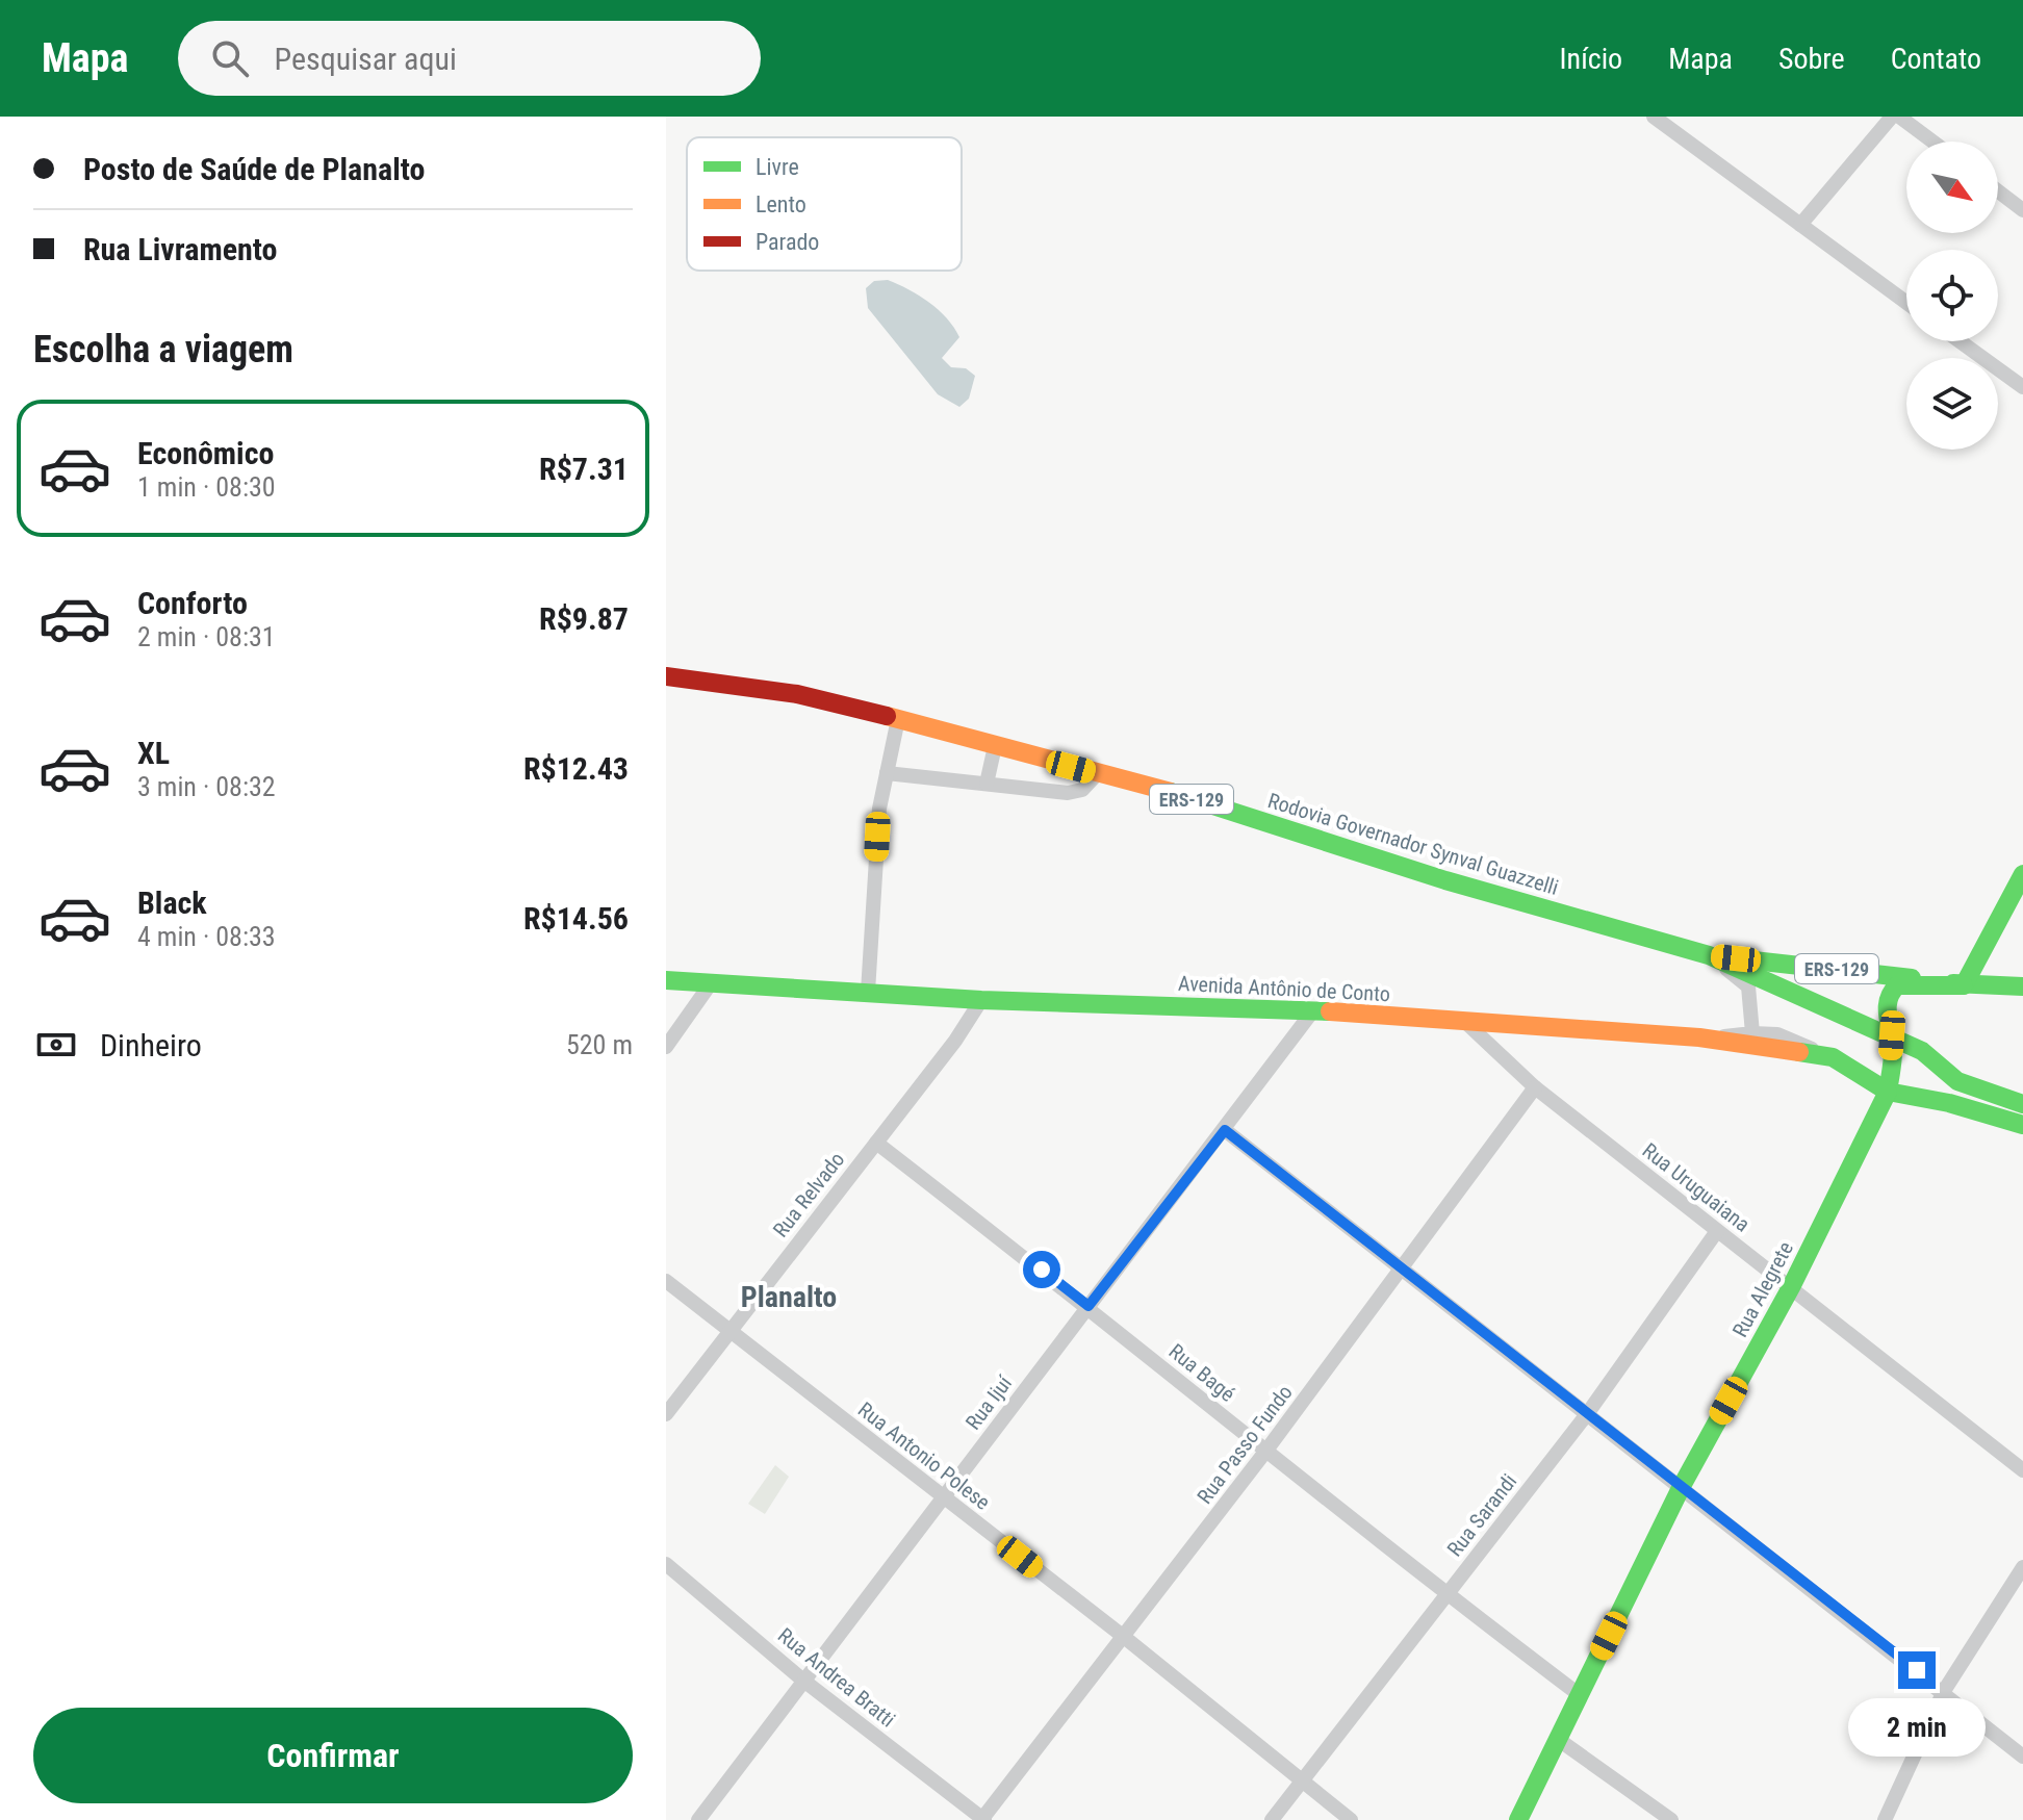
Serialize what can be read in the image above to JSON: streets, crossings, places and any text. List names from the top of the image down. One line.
{"streets":{"street":["ERS-129","Rodovia Governador Synval Guazzelli","Avenida Antônio de Conto","Rua Uruguaiana","Rua Relvado","Rua Alegrete","Rua Bagé","Rua Ijuí","Rua Passo Fundo","Rua Antonio Polese","Rua Sarandi","Rua Andrea Bratti"]},"crossings":[["Avenida Antônio de Conto","Rua Uruguaiana"],["Avenida Antônio de Conto","Rua Relvado"],["Avenida Antônio de Conto","Rua Alegrete"],["Avenida Antônio de Conto","Rua Ijuí"],["Rua Uruguaiana","Rua Alegrete"],["Rua Uruguaiana","Rua Passo Fundo"],["Rua Uruguaiana","Rua Sarandi"],["Rua Relvado","Rua Bagé"],["Rua Relvado","Rua Antonio Polese"],["Rua Alegrete","Rua Bagé"],["Rua Bagé","Rua Ijuí"],["Rua Bagé","Rua Passo Fundo"],["Rua Bagé","Rua Sarandi"],["Rua Ijuí","Rua Antonio Polese"],["Rua Ijuí","Rua Andrea Bratti"],["Rua Passo Fundo","Rua Antonio Polese"],["Rua Passo Fundo","Rua Andrea Bratti"],["Rua Antonio Polese","Rua Sarandi"]],"districts":["Planalto"],"legend":["Livre","Lento","Parado"],"north":"bottom right","page":{"header":"Mapa","search":"Pesquisar aqui","nav":["Início","Mapa","Sobre","Contato"],"banner":["Posto de Saúde de Planalto","Rua Livramento"],"heading":"Escolha a viagem","list":[{"name":"Econômico","note":"1 min · 08:30","value":"R$7.31"},{"name":"Conforto","note":"2 min · 08:31","value":"R$9.87"},{"name":"XL","note":"3 min · 08:32","value":"R$12.43"},{"name":"Black","note":"4 min · 08:33","value":"R$14.56"}],"pay":["Dinheiro","520 m"],"buttons":"Confirmar","bubble":"2 min"}}
